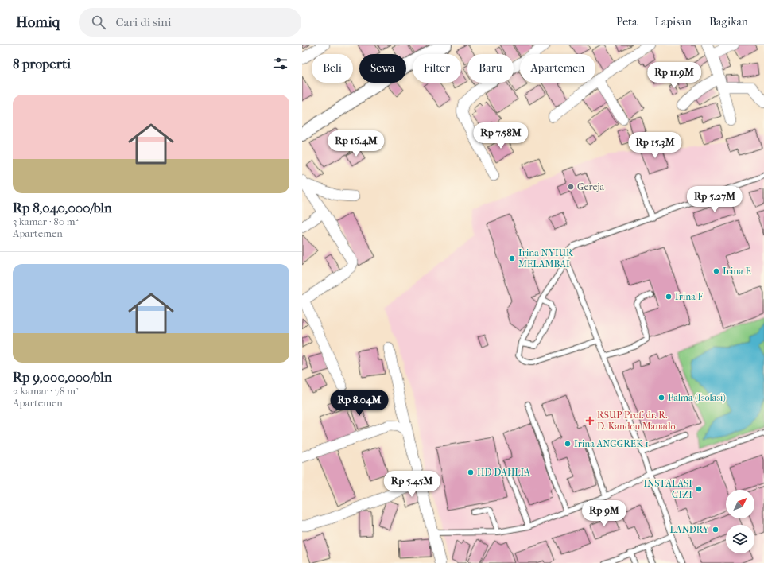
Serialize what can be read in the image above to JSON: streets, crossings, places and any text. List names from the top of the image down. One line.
{"places":{"other":["Gereja","Irina NYIUR MELAMBAI","Irina E","Irina F","Palma (Isolasi)","Irina ANGGREK 1","HD DAHLIA","INSTALASI GIZI","LANDRY"],"health":["RSUP Prof. dr. R. D. Kandou Manado"]},"north":"top right","page":{"header":"Homiq","search":"Cari di sini","nav":["Peta","Lapisan","Bagikan"],"heading":"8 properti","chip":["Beli","Sewa","Filter","Baru","Apartemen"],"price":["Rp 11.9M","Rp 7.58M","Rp 16.4M","Rp 15.3M","Rp 5.27M","Rp 8.04M","Rp 5.45M","Rp 9M"],"list":[{"name":"Rp 8,040,000/bln","note":"3 kamar · 80 m² · Apartemen"},{"name":"Rp 9,000,000/bln","note":"2 kamar · 78 m² · Apartemen"}]}}
